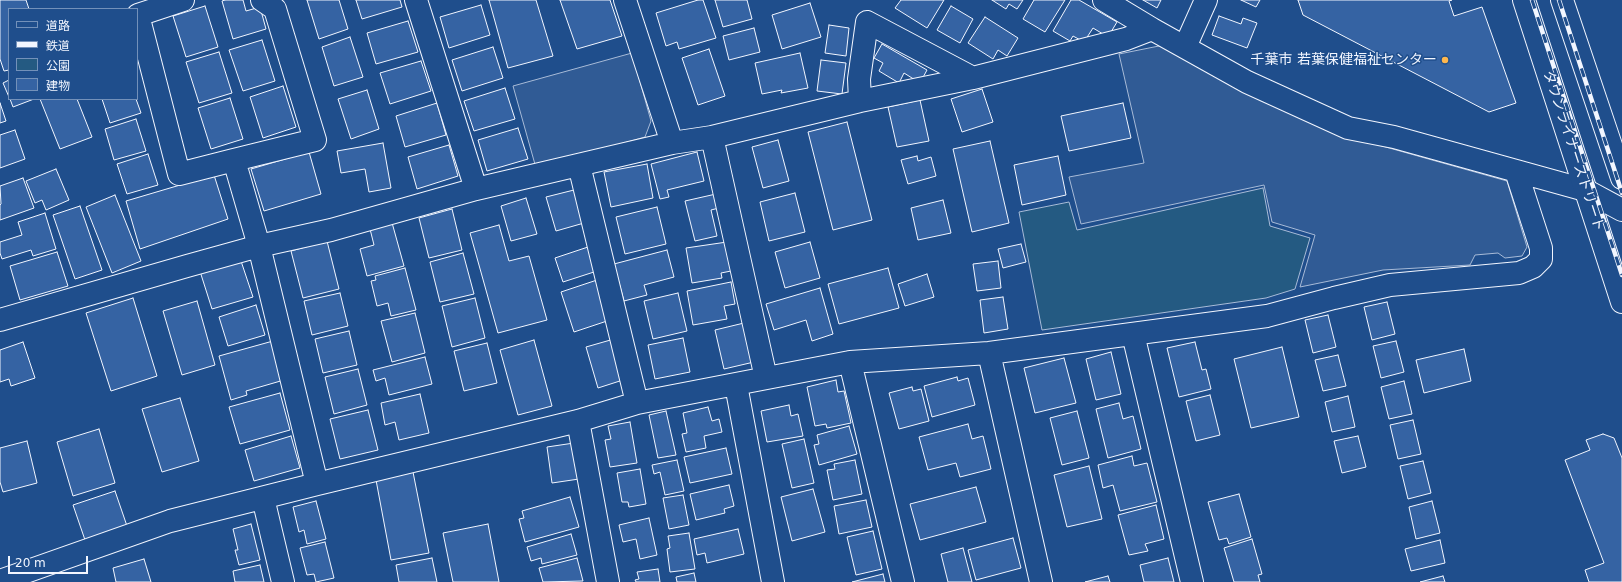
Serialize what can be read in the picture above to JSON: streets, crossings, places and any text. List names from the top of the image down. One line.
{"streets":{"street":["タウンライナーストリート"]},"places":["千葉市 若葉保健福祉センター"],"legend":["道路","鉄道","公園","建物"],"scale_bar":"20 m"}
